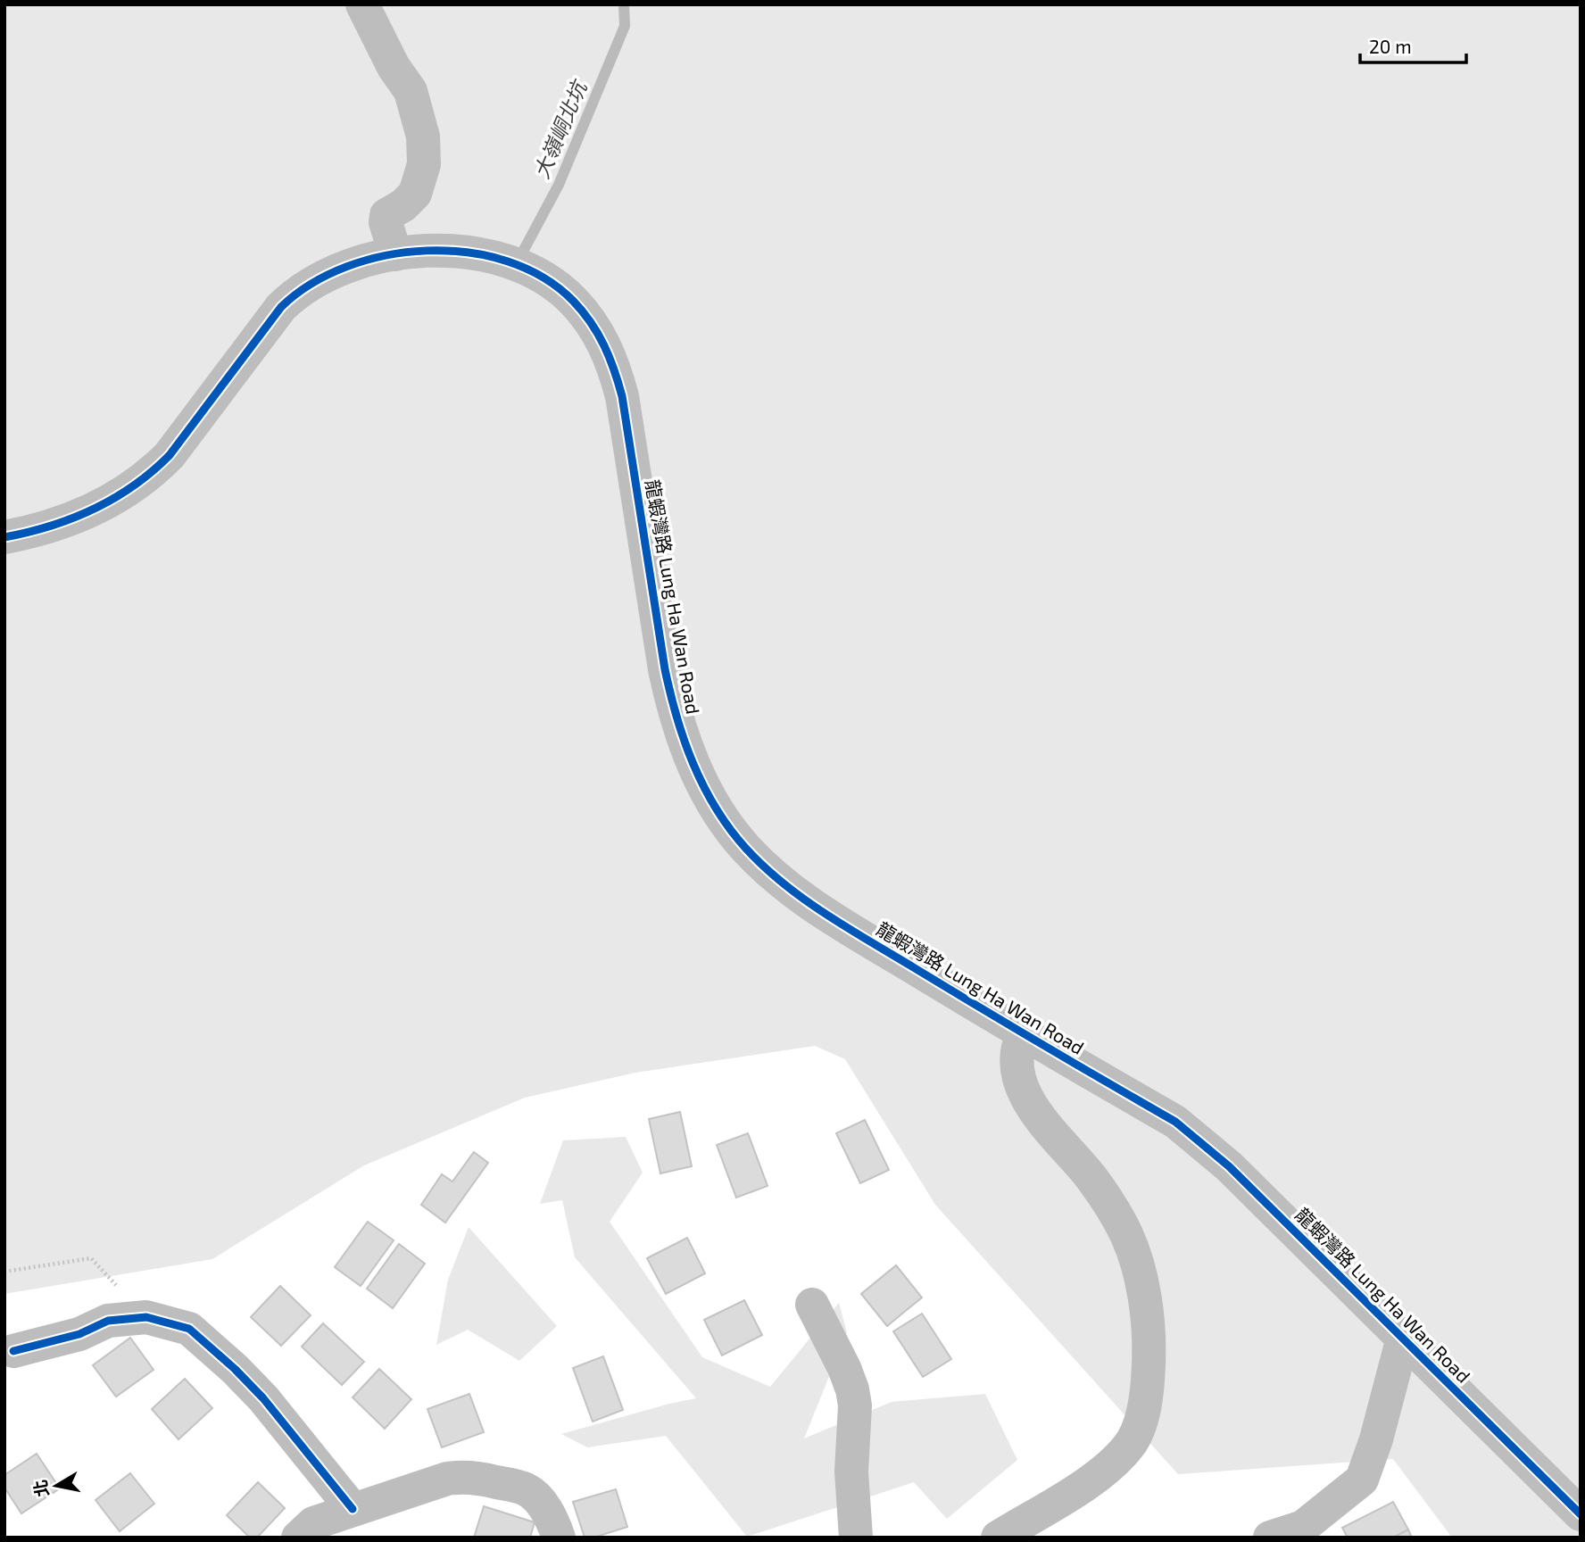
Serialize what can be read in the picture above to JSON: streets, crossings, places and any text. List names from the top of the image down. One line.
{"streets":{"street":["龍蝦灣路 Lung Ha Wan Road"]},"water":["大嶺峒北坑"],"scale_bar":"20 m","north":"left"}
